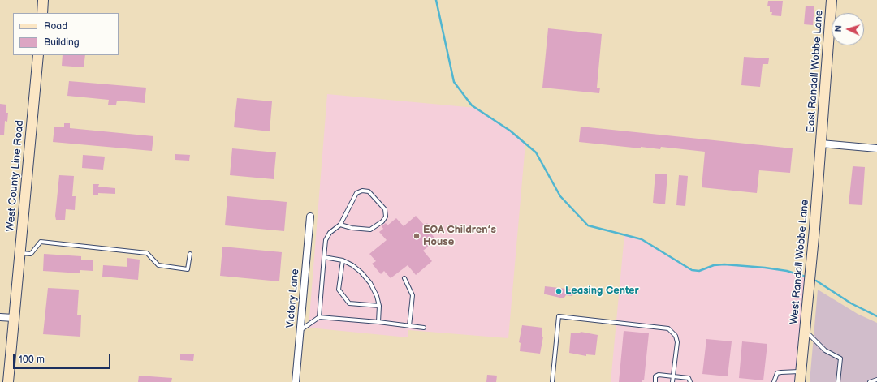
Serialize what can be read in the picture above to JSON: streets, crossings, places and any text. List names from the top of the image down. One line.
{"streets":{"street":["East Randall Wobbe Lane","West County Line Road","West Randall Wobbe Lane","Victory Lane"]},"crossings":[["East Randall Wobbe Lane","West Randall Wobbe Lane"]],"places":["EOA Children’s House","Leasing Center"],"legend":["Road","Building"],"scale_bar":"100 m","north":"left"}
